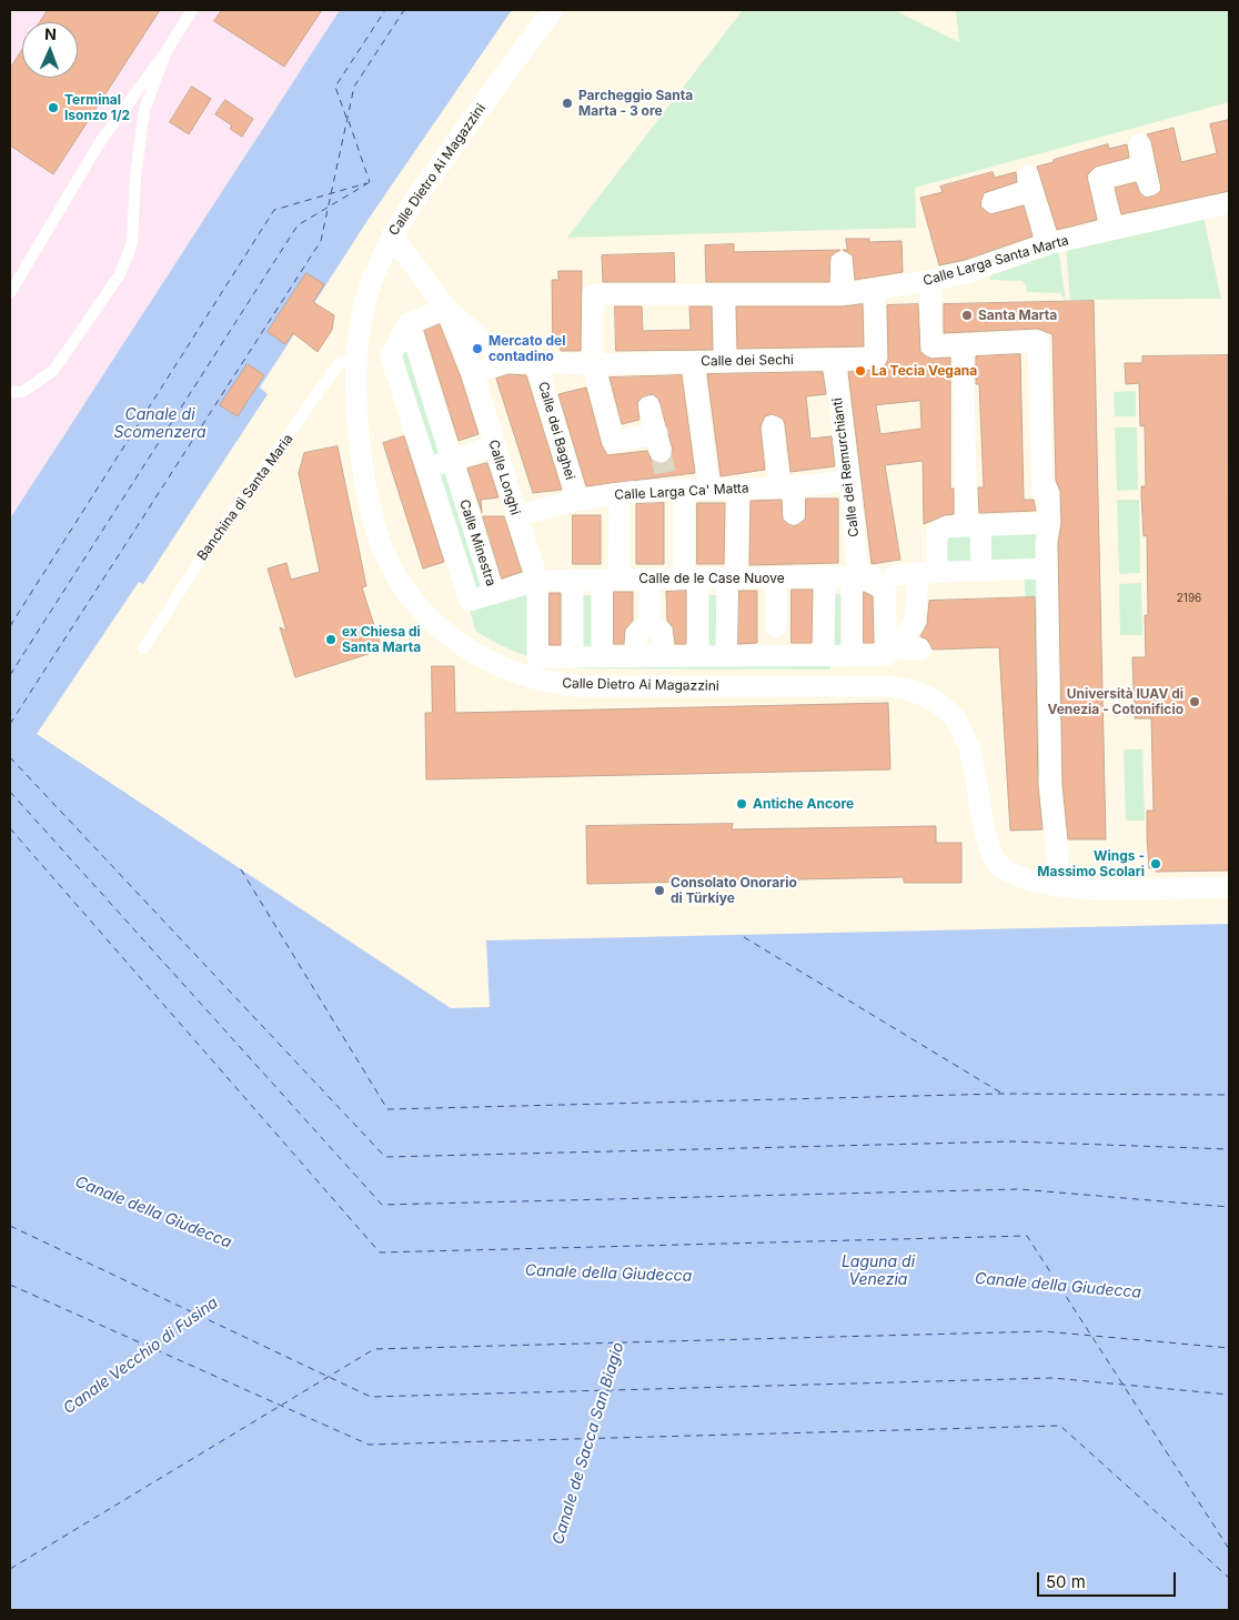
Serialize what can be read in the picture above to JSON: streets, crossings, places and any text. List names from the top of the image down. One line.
{"streets":{"street":["Calle Dietro Ai Magazzini","Calle Larga Santa Marta","Calle dei Sechi","Calle dei Baghei","Calle dei Remurchianti","Calle Longhi","Calle Larga Ca' Matta","Calle Minestra","Calle de le Case Nuove"],"lane":["Banchina di Santa Maria"]},"crossings":[["Calle Dietro Ai Magazzini","Banchina di Santa Maria"],["Calle Larga Santa Marta","Calle dei Sechi"],["Calle dei Sechi","Calle dei Baghei"],["Calle dei Sechi","Calle dei Remurchianti"],["Calle dei Sechi","Calle Longhi"],["Calle dei Baghei","Calle Larga Ca' Matta"],["Calle dei Remurchianti","Calle Larga Ca' Matta"],["Calle dei Remurchianti","Calle de le Case Nuove"],["Calle Longhi","Calle Larga Ca' Matta"],["Calle Longhi","Calle de le Case Nuove"],["Calle Minestra","Calle de le Case Nuove"]],"water":["Canale di Scomenzera","Canale della Giudecca","Laguna di Venezia","Canale Vecchio di Fusina","Canale de Sacca San Biagio"],"places":["Parcheggio Santa Marta - 3 ore","Terminal Isonzo 1/2","Santa Marta","Mercato del contadino","La Tecia Vegana","ex Chiesa di Santa Marta","Università IUAV di Venezia - Cotonificio","Antiche Ancore","Wings - Massimo Scolari","Consolato Onorario di Türkiye"],"house_numbers":["2196"],"scale_bar":"50 m","north":"top"}
